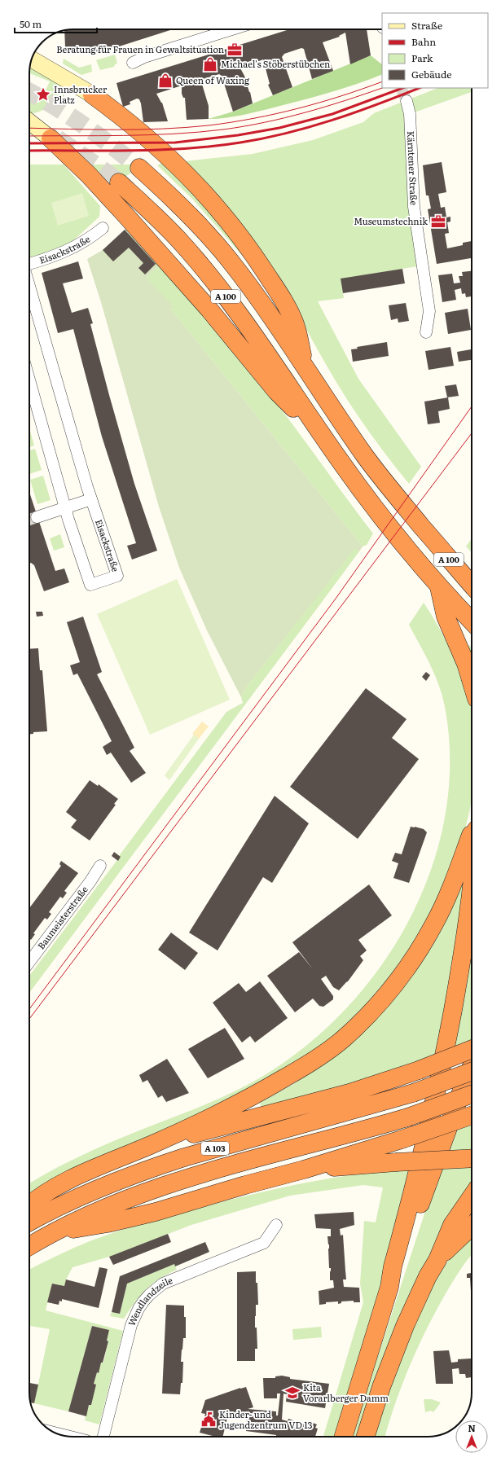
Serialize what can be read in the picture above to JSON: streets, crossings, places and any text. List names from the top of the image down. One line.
{"streets":{"highway":["A 100","A 103"],"street":["Kärntener Straße","Eisackstraße","Baumeisterstraße","Wendlandzeile"]},"places":{"office":["Beratung für Frauen in Gewaltsituation","Museumstechnik"],"shop":["Michael's Stöberstübchen","Queen of Waxing"],"place":["Innsbrucker Platz"],"school or university":["Kita Vorarlberger Damm"],"public building":["Kinder- und Jugendzentrum VD 13"]},"legend":["Straße","Bahn","Park","Gebäude"],"scale_bar":"50 m","north":"top"}
